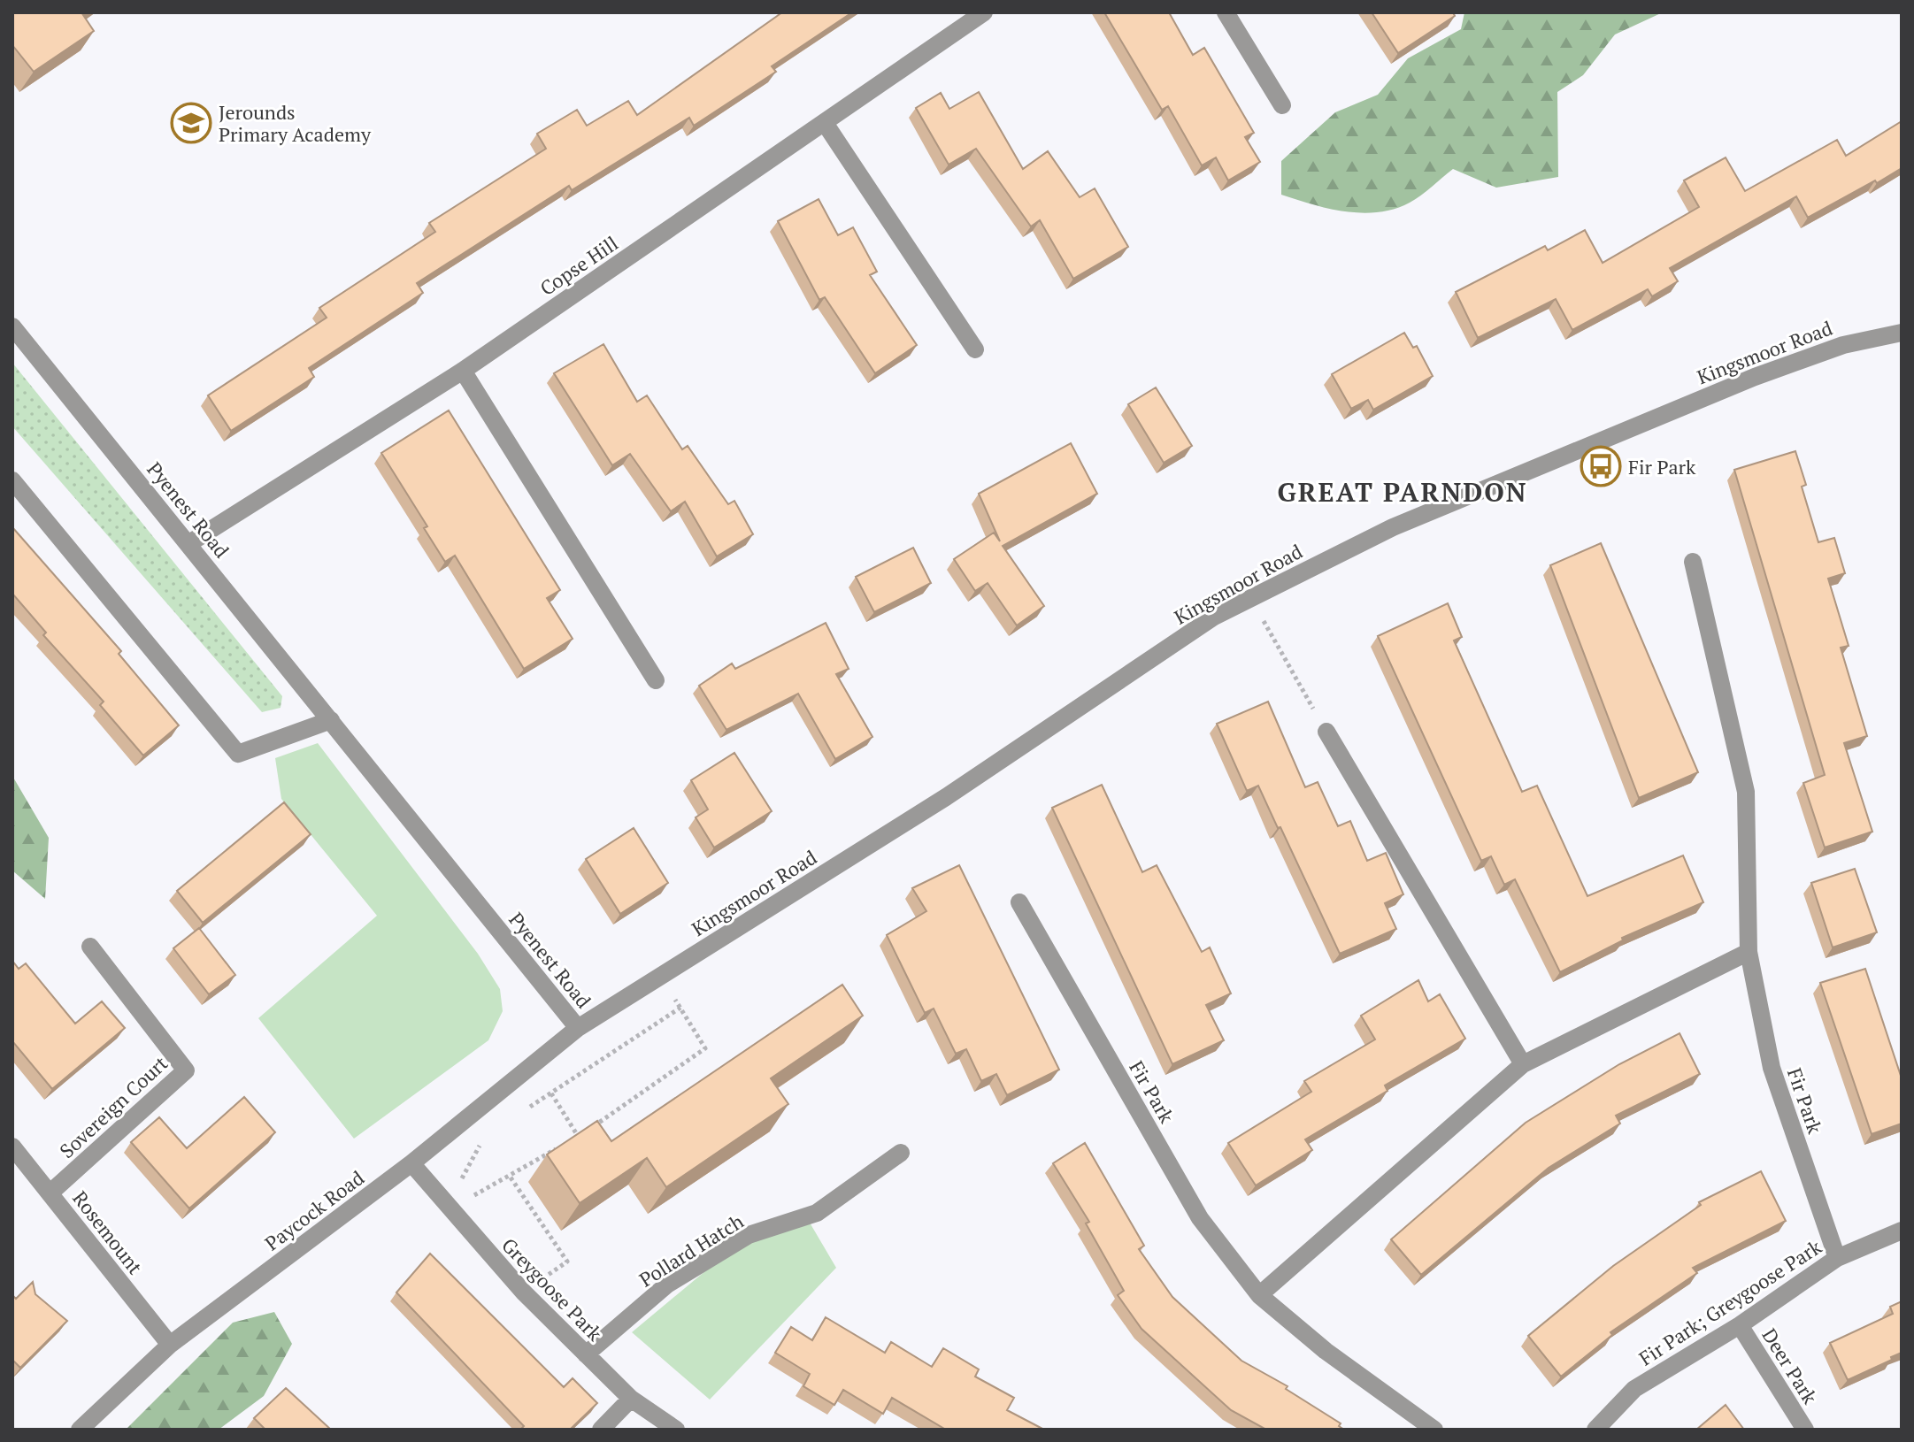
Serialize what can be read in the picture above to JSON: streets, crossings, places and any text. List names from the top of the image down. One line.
{"streets":{"street":["Copse Hill","Kingsmoor Road","Pyenest Road","Fir Park","Sovereign Court","Paycock Road","Rosemount","Pollard Hatch","Greygoose Park","Fir Park; Greygoose Park","Deer Park"]},"crossings":[["Copse Hill","Pyenest Road"],["Kingsmoor Road","Pyenest Road"],["Kingsmoor Road","Paycock Road"],["Pyenest Road","Paycock Road"],["Fir Park","Fir Park; Greygoose Park"],["Sovereign Court","Rosemount"],["Paycock Road","Rosemount"],["Paycock Road","Greygoose Park"],["Pollard Hatch","Greygoose Park"],["Fir Park; Greygoose Park","Deer Park"]],"districts":["GREAT PARNDON"],"places":{"school or university":["Jerounds Primary Academy"],"bus stop":["Fir Park"]}}
